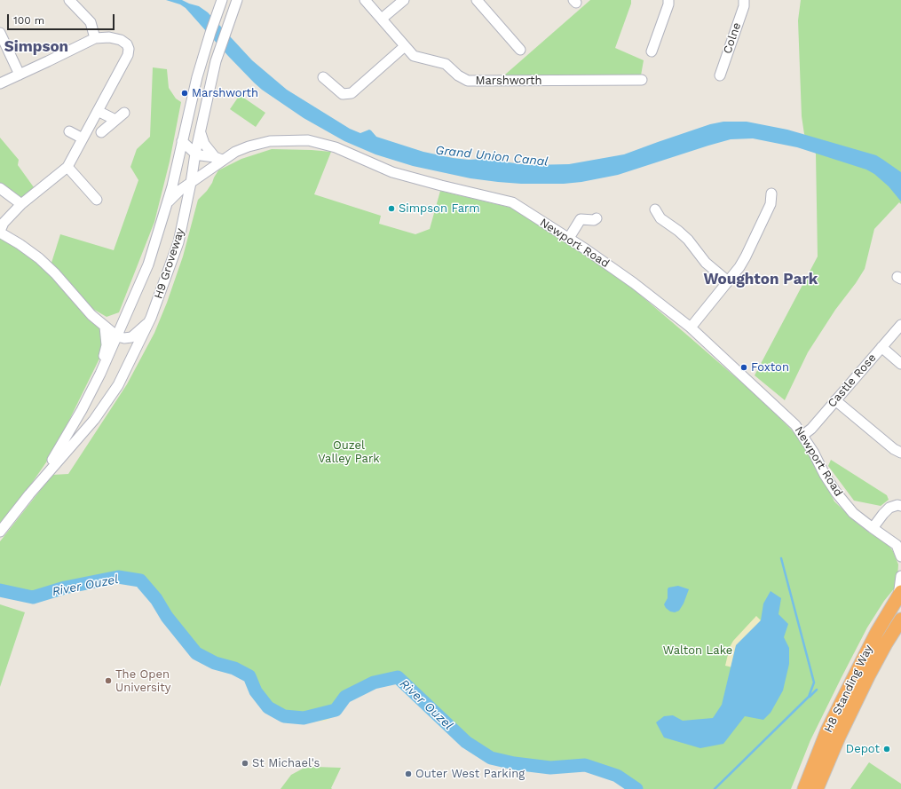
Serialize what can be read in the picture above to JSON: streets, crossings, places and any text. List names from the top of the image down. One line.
{"streets":{"highway":["H8 Standing Way"],"street":["Colne","Marshworth","Newport Road","H9 Groveway","Castle Rose"]},"crossings":[["Newport Road","H9 Groveway"],["Newport Road","Castle Rose"]],"districts":["Simpson","Woughton Park"],"water":["Grand Union Canal","River Ouzel"],"parks":["Ouzel Valley Park","Walton Lake"],"places":["Marshworth","Simpson Farm","Foxton","The Open University","Depot","St Michael's","Outer West Parking"],"scale_bar":"100 m"}
